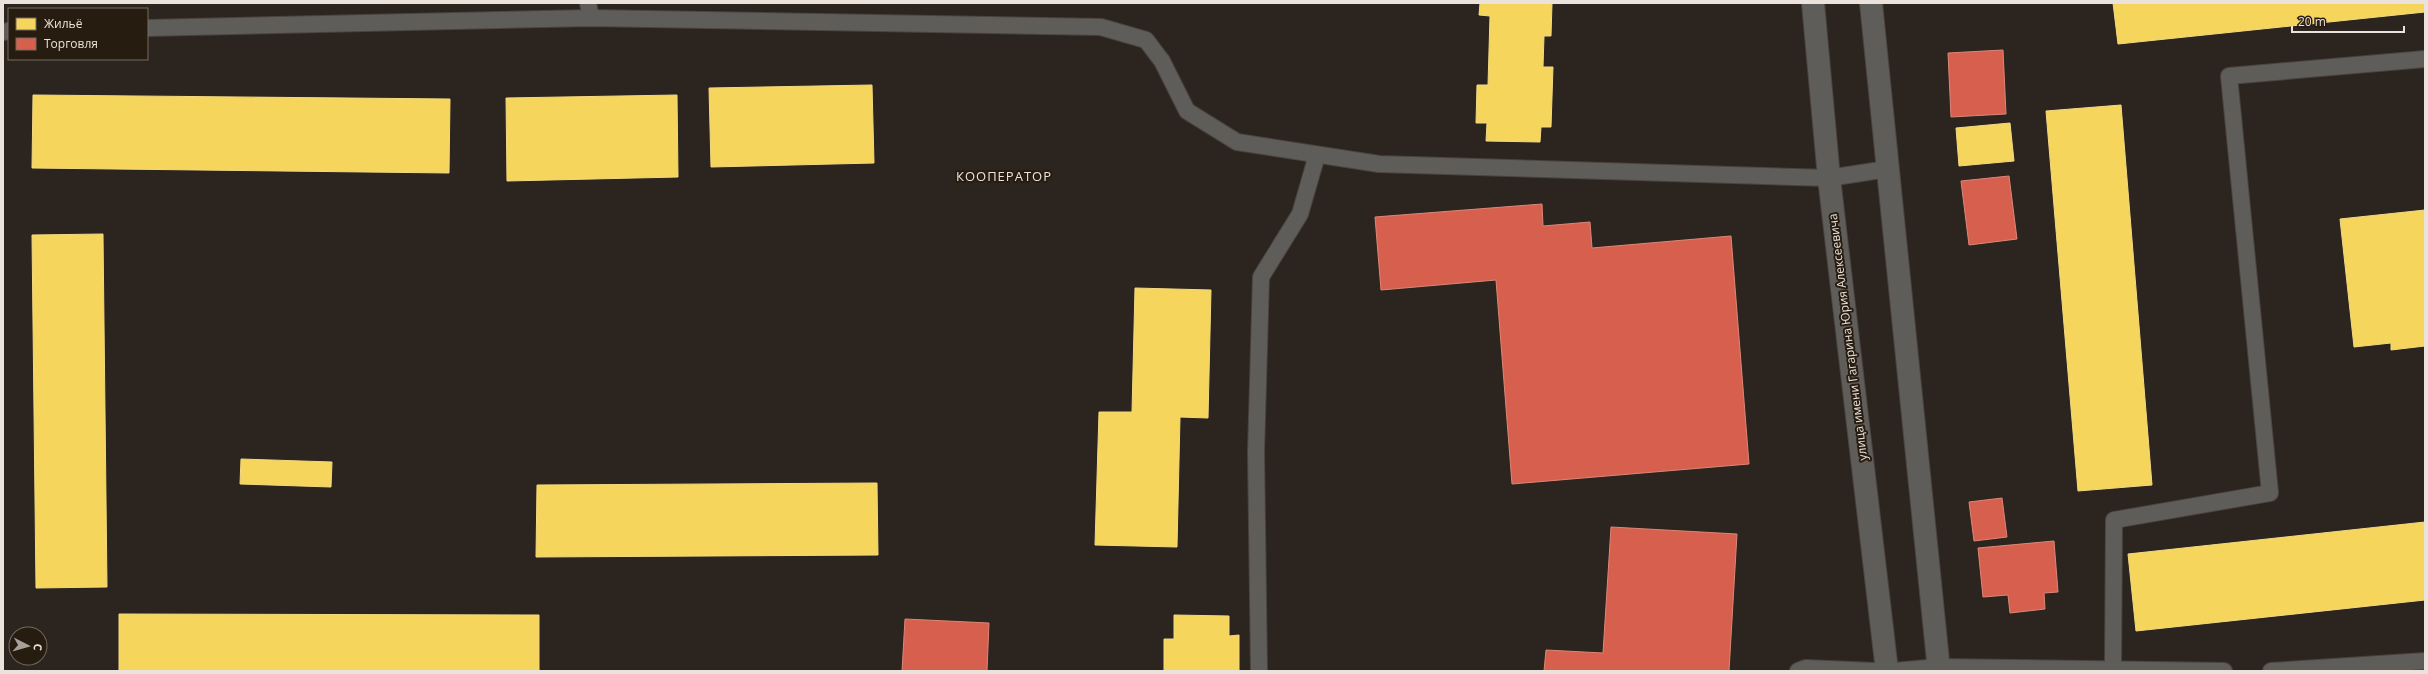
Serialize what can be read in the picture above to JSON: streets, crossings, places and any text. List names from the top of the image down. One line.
{"streets":{"street":["улица имени Гагарина Юрия Алексеевича"]},"districts":["КООПЕРАТОР"],"legend":["Жильё","Торговля"],"scale_bar":"20 m","north":"right"}
